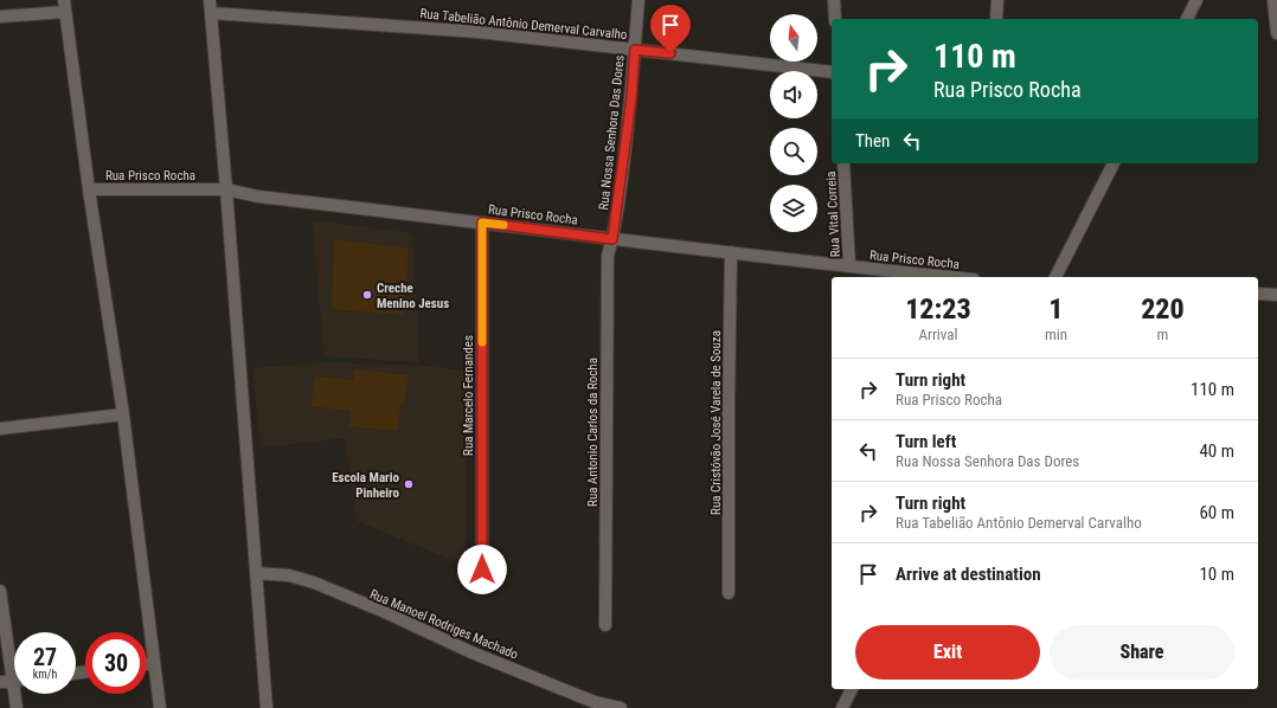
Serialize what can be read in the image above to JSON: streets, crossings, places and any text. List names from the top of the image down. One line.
{"streets":{"street":["Rua Tabelião Antônio Demerval Carvalho","Rua Nossa Senhora Das Dores","Rua Prisco Rocha","Rua Vital Correia","Rua Marcelo Fernandes","Rua Cristóvão José Varela de Souza","Rua Antonio Carlos da Rocha","Rua Manoel Rodriges Machado"]},"crossings":[["Rua Tabelião Antônio Demerval Carvalho","Rua Nossa Senhora Das Dores"],["Rua Nossa Senhora Das Dores","Rua Prisco Rocha"],["Rua Nossa Senhora Das Dores","Rua Antonio Carlos da Rocha"],["Rua Prisco Rocha","Rua Vital Correia"],["Rua Prisco Rocha","Rua Marcelo Fernandes"],["Rua Prisco Rocha","Rua Cristóvão José Varela de Souza"],["Rua Prisco Rocha","Rua Antonio Carlos da Rocha"]],"places":["Creche Menino Jesus","Escola Mario Pinheiro"],"north":"top","page":{"turn":["110 m","Rua Prisco Rocha"],"then":"Then","eta":["12:23","Arrival","1","min","220","m"],"list":[{"name":"Turn right","note":"Rua Prisco Rocha","value":"110 m"},{"name":"Turn left","note":"Rua Nossa Senhora Das Dores","value":"40 m"},{"name":"Turn right","note":"Rua Tabelião Antônio Demerval Carvalho","value":"60 m"},{"name":"Arrive at destination","value":"10 m"}],"buttons":["Exit","Share"],"speed":"27 km/h","limit":"30"}}
